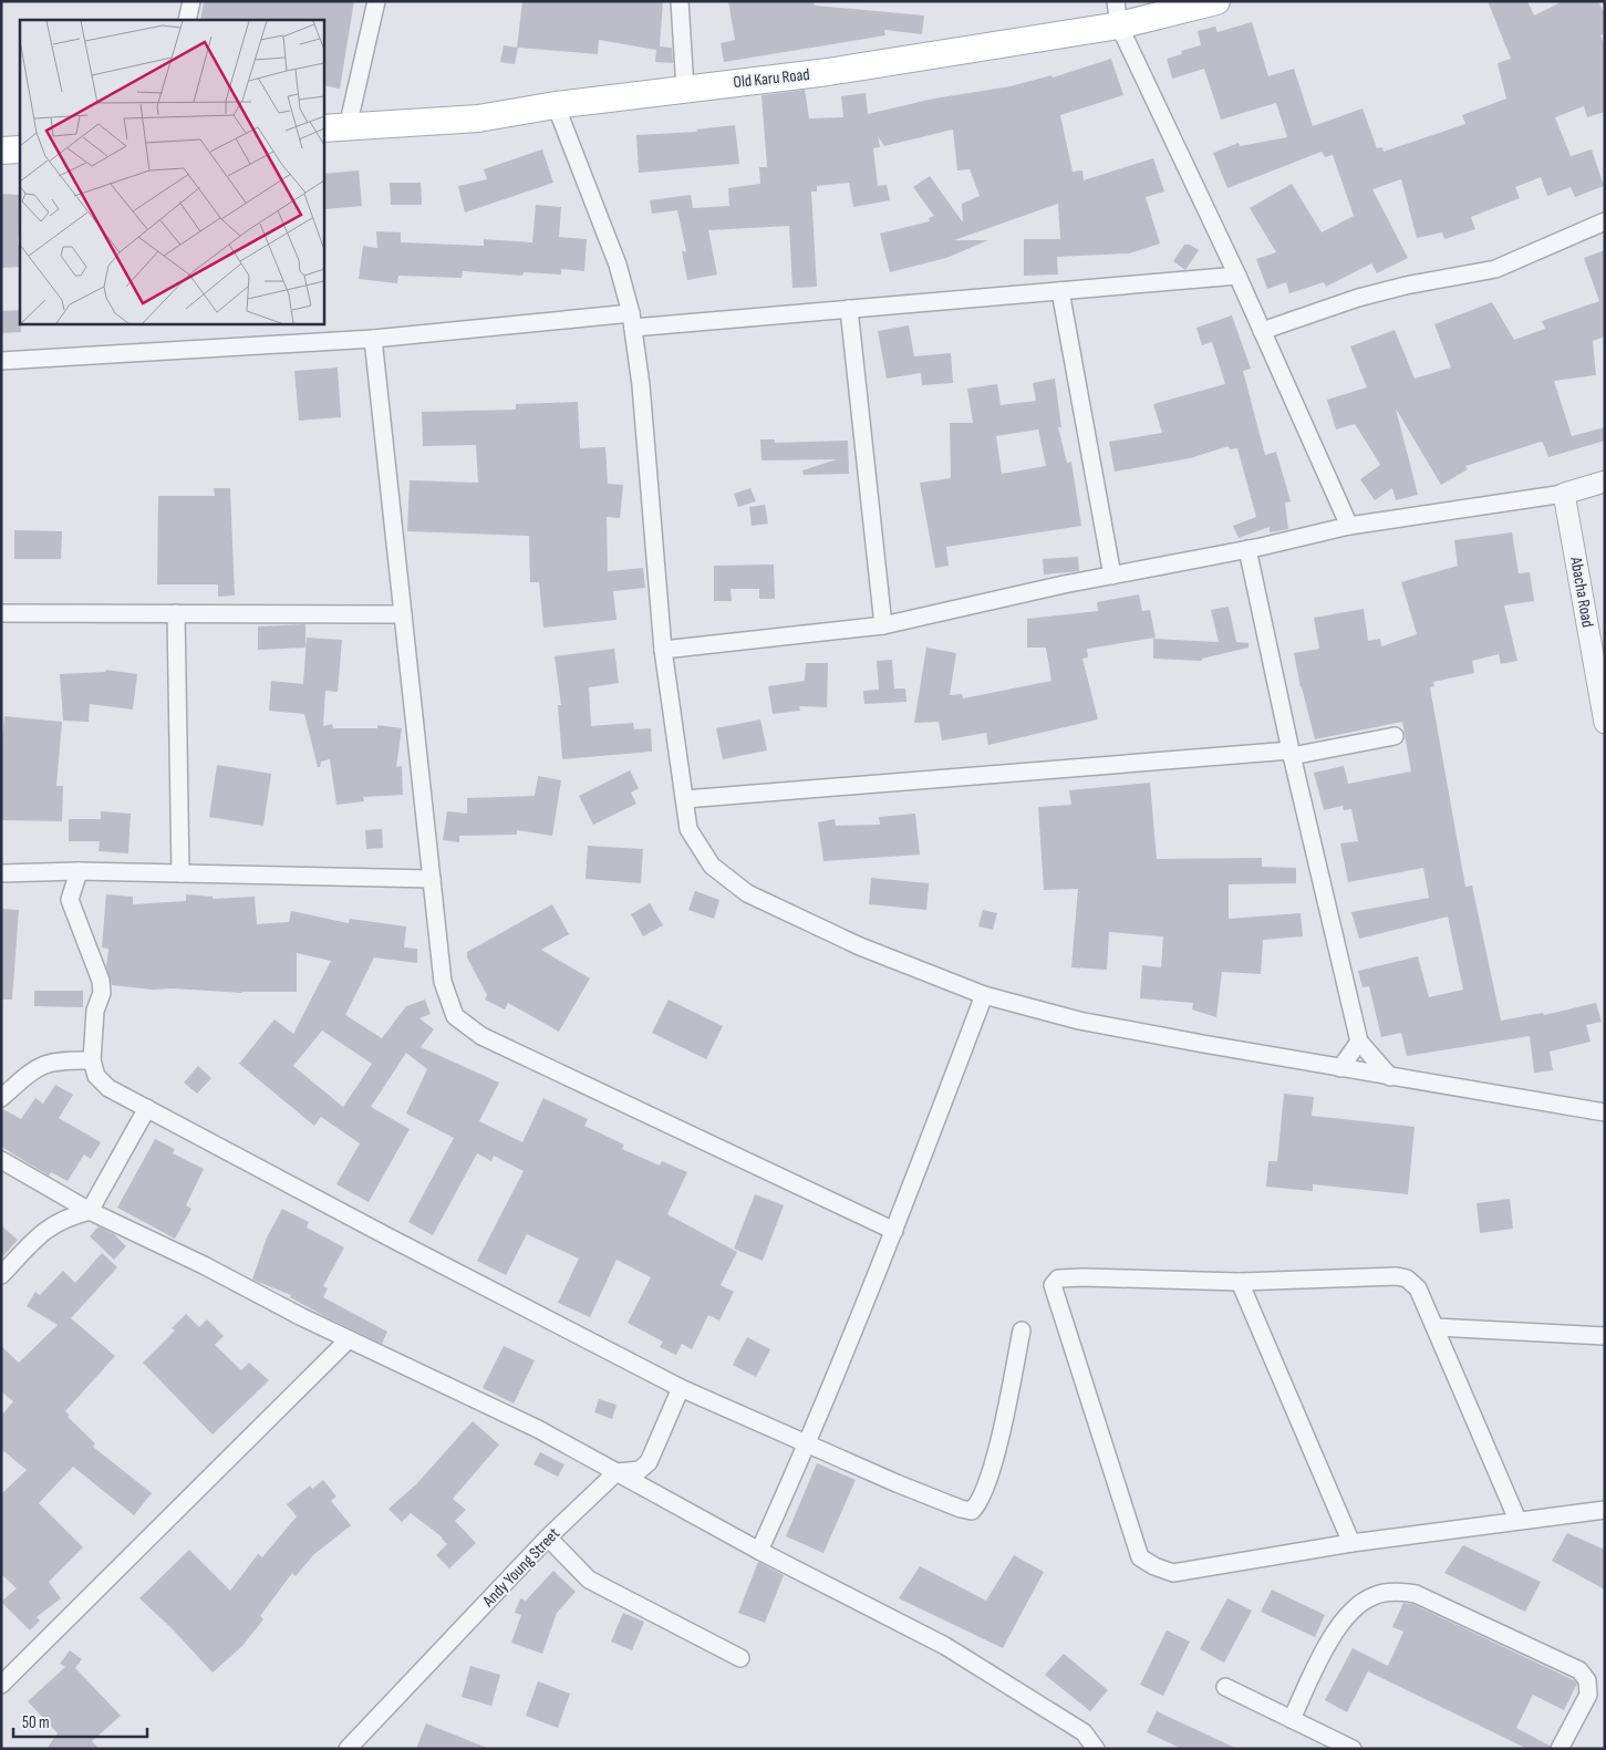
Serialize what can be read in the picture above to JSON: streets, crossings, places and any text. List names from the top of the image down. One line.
{"streets":{"main road":["Old Karu Road"],"street":["Abacha Road","Andy Young Street"]},"scale_bar":"50 m"}
